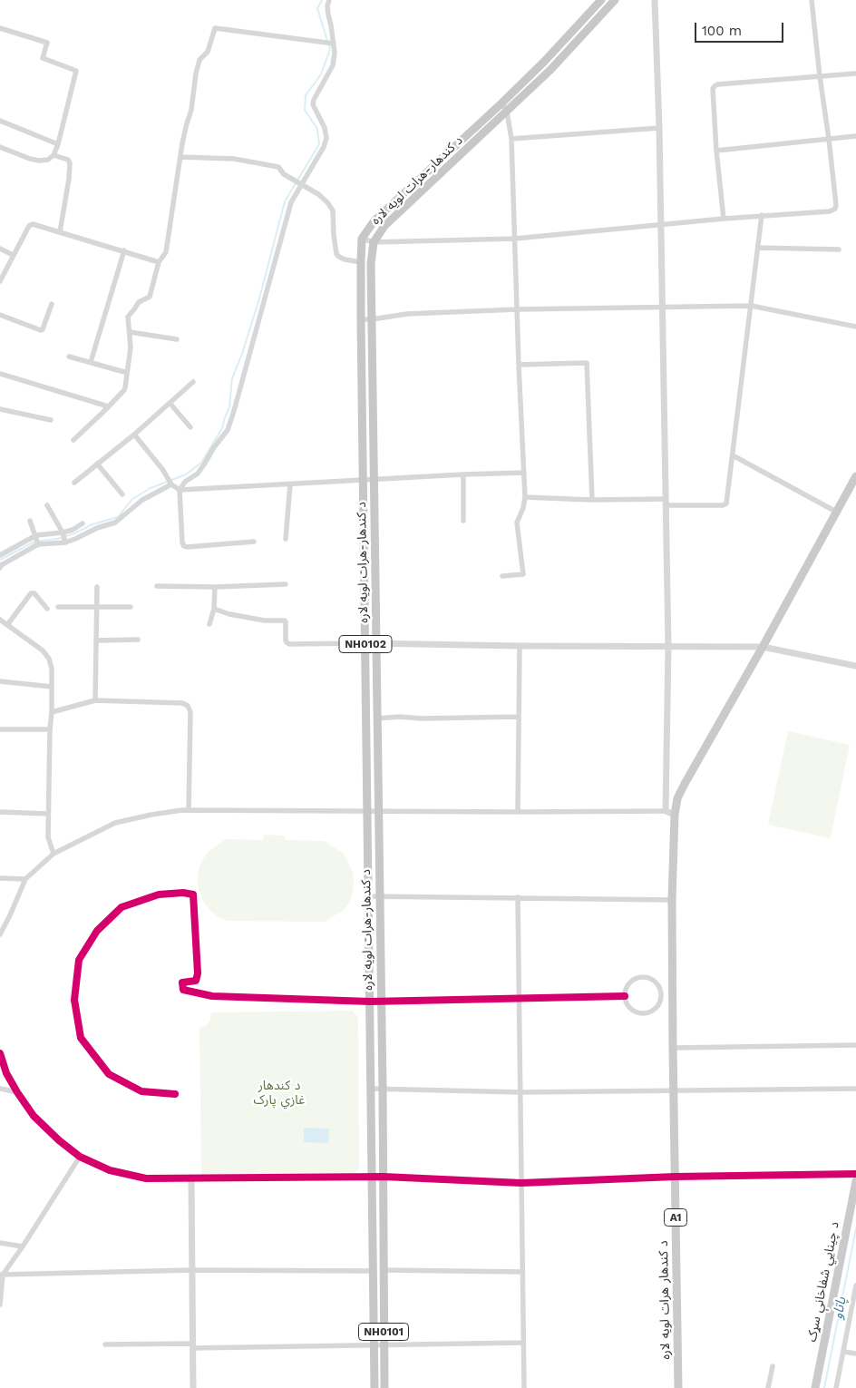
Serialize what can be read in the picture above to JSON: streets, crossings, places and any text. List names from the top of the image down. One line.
{"streets":{"highway":["د کندهار-هرات لويه لاره","NH0102","NH0101"],"main road":["A1","د چينايي شفاخانې سړک","د کندهار هرات لویه لاره"]},"water":["پاتاو"],"parks":["د کندهار غازي پارک"],"scale_bar":"100 m"}
